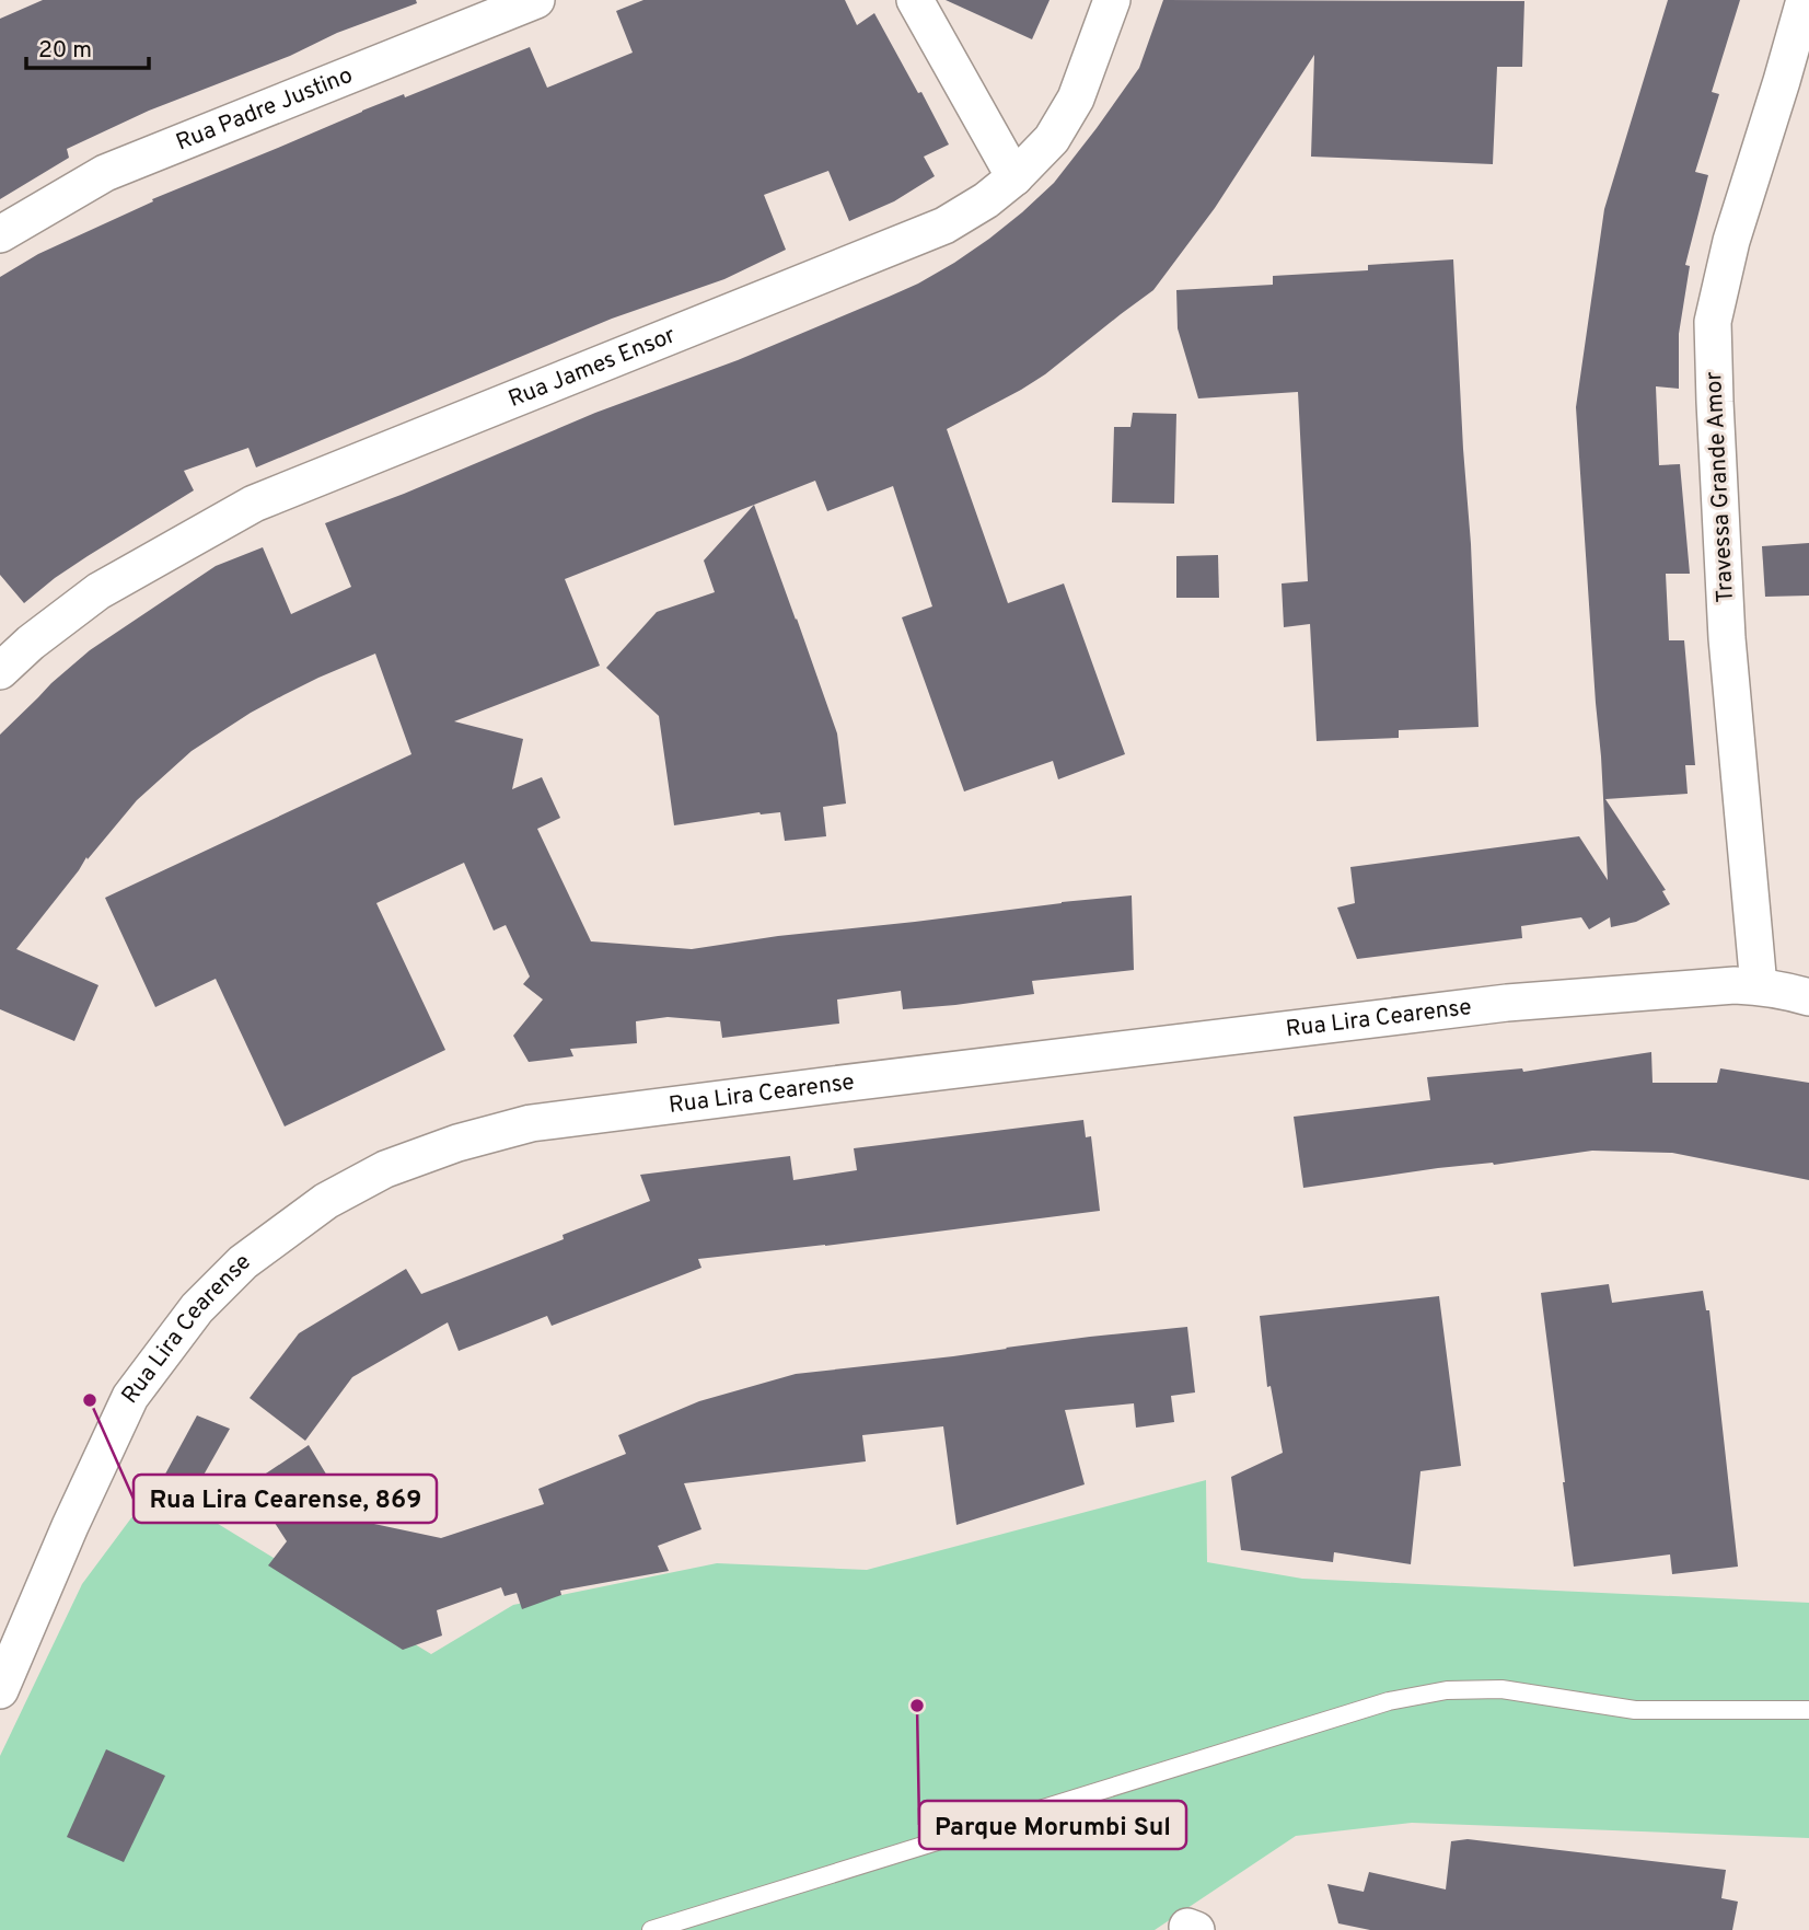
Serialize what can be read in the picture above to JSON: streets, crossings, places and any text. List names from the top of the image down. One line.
{"streets":{"street":["Rua Padre Justino","Rua James Ensor","Travessa Grande Amor","Rua Lira Cearense"]},"crossings":[["Travessa Grande Amor","Rua Lira Cearense"]],"places":["Rua Lira Cearense, 869","Parque Morumbi Sul"],"scale_bar":"20 m"}
